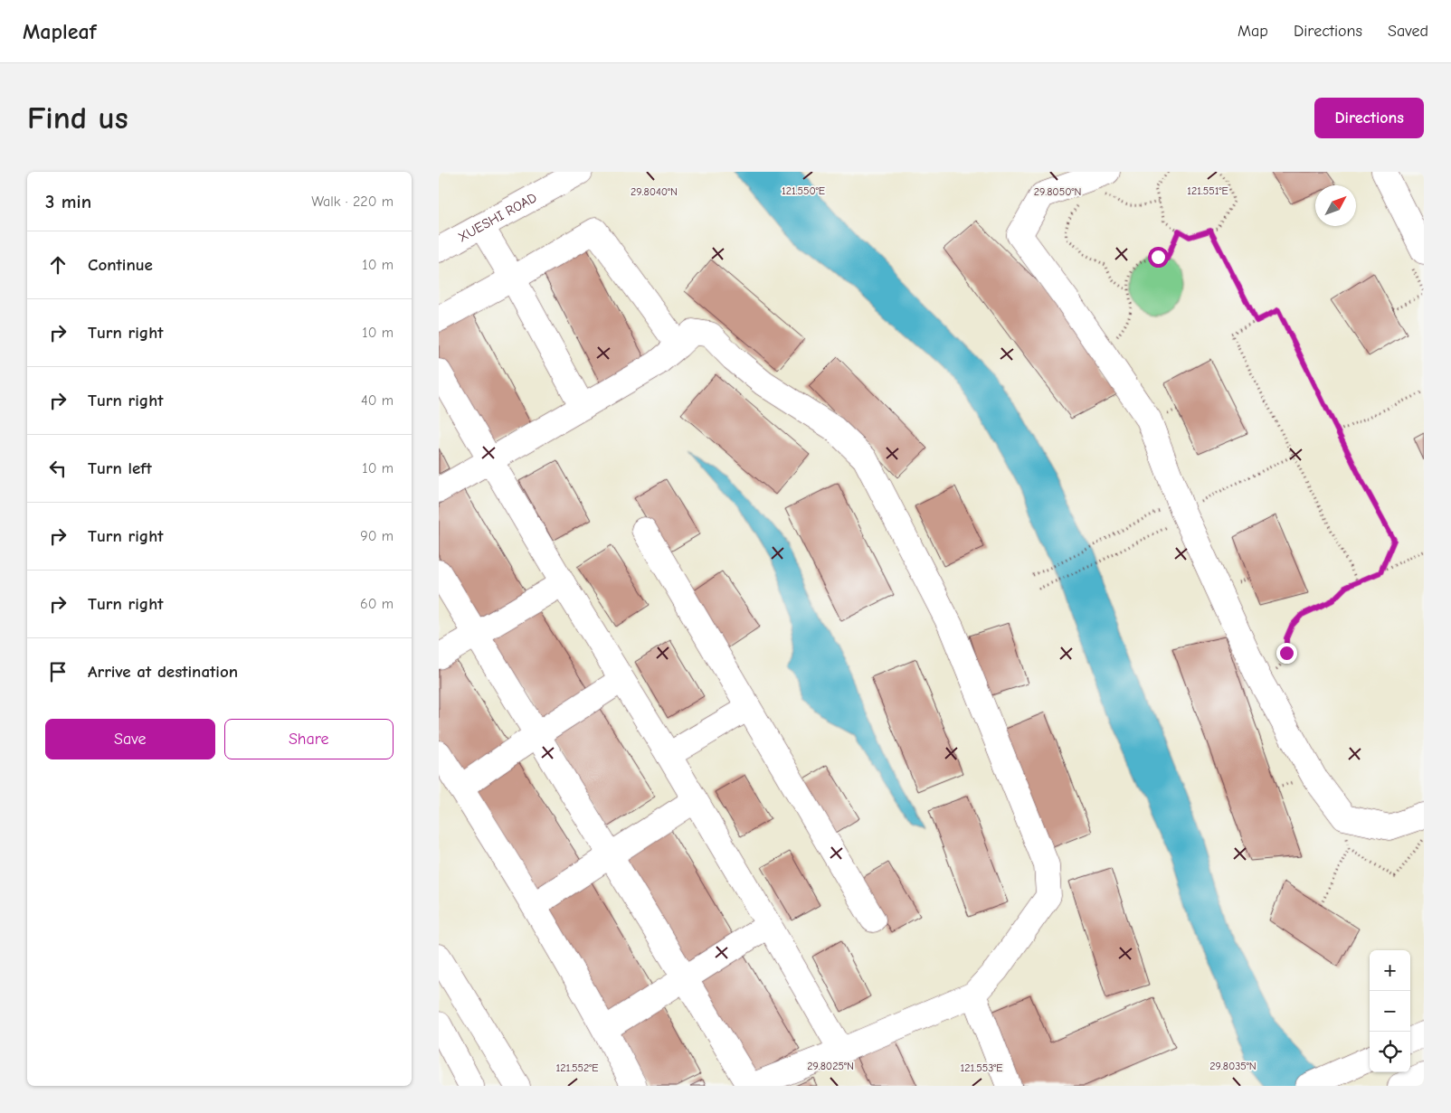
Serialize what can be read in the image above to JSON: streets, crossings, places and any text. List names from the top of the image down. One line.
{"streets":{"street":["XUESHI ROAD"]},"north":"top right","page":{"header":"Mapleaf","nav":["Map","Directions","Saved"],"buttons":["Directions",["Save","Share"]],"title":"Find us","heading":["3 min","Walk · 220 m"],"list":[["Continue","10 m"],["Turn right","10 m"],["Turn right","40 m"],["Turn left","10 m"],["Turn right","90 m"],["Turn right","60 m"],"Arrive at destination"],"map_buttons":["+","−"]},"coordinates":["121.550°E","121.551°E","29.8040°N","29.8050°N","29.8025°N","29.8035°N","121.552°E","121.553°E"]}
